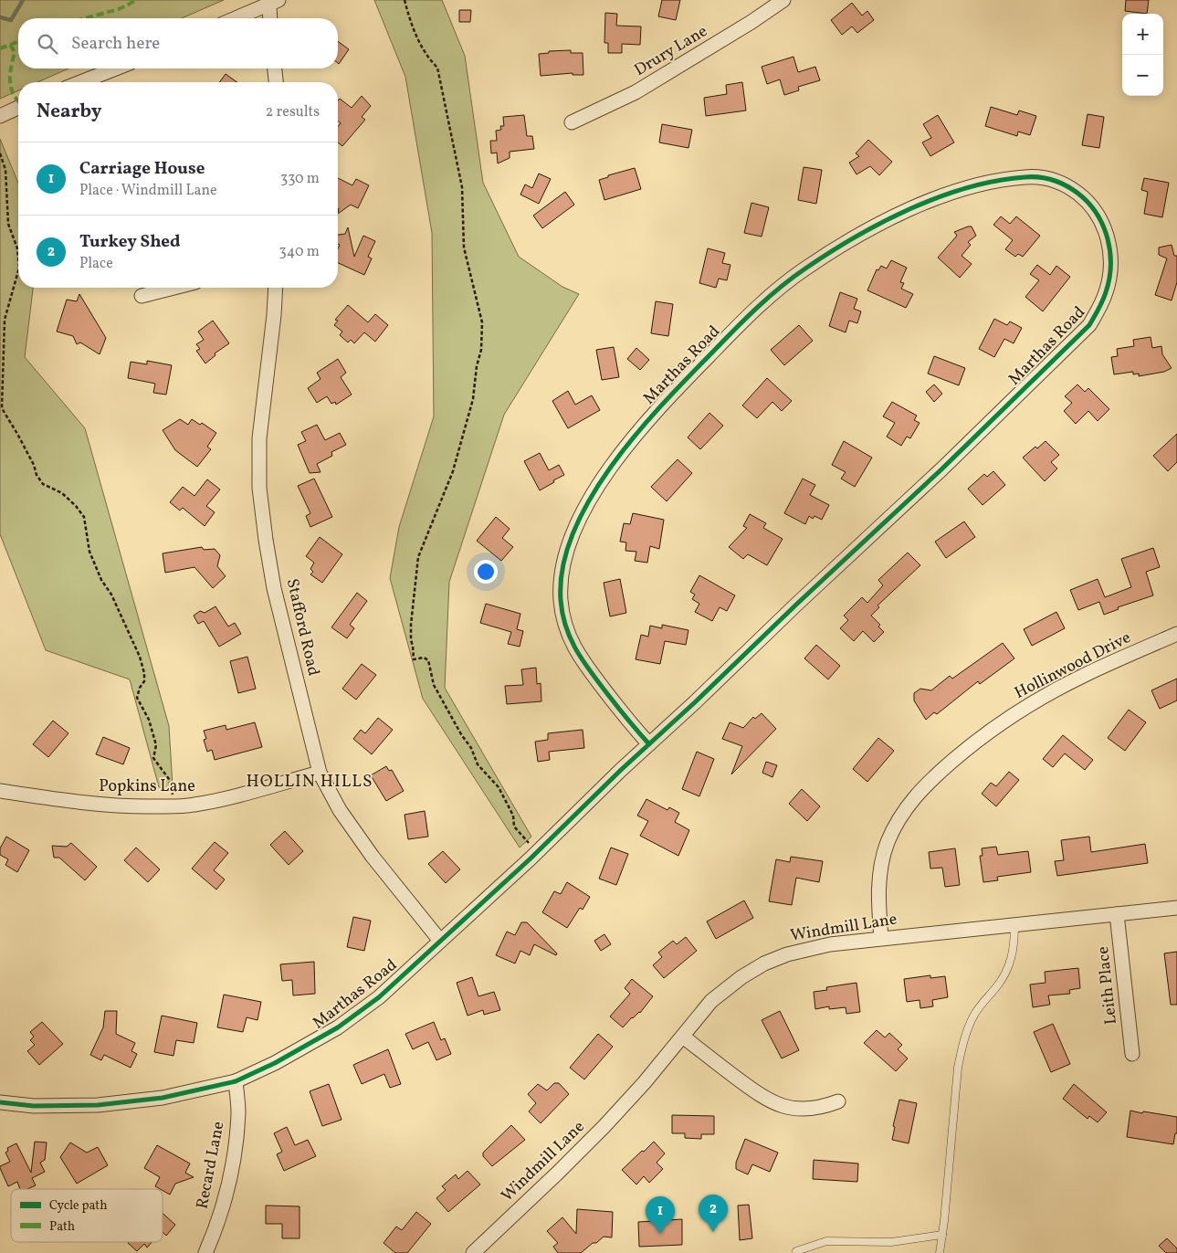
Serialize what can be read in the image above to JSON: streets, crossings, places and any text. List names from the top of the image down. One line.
{"streets":{"street":["Drury Lane","Marthas Road","Stafford Road","Hollinwood Drive","Popkins Lane","Windmill Lane","Leith Place","Recard Lane"]},"crossings":[["Marthas Road","Stafford Road"],["Marthas Road","Recard Lane"],["Stafford Road","Popkins Lane"],["Hollinwood Drive","Windmill Lane"],["Windmill Lane","Leith Place"]],"districts":["HOLLIN HILLS"],"legend":["Cycle path","Path"],"page":{"map_buttons":["+","−"],"search":"Search here","heading":["Nearby","2 results"],"list":[{"mark":"1","name":"Carriage House","note":"Place · Windmill Lane","value":"330 m"},{"mark":"2","name":"Turkey Shed","note":"Place","value":"340 m"}],"pins":["2","1"]}}
